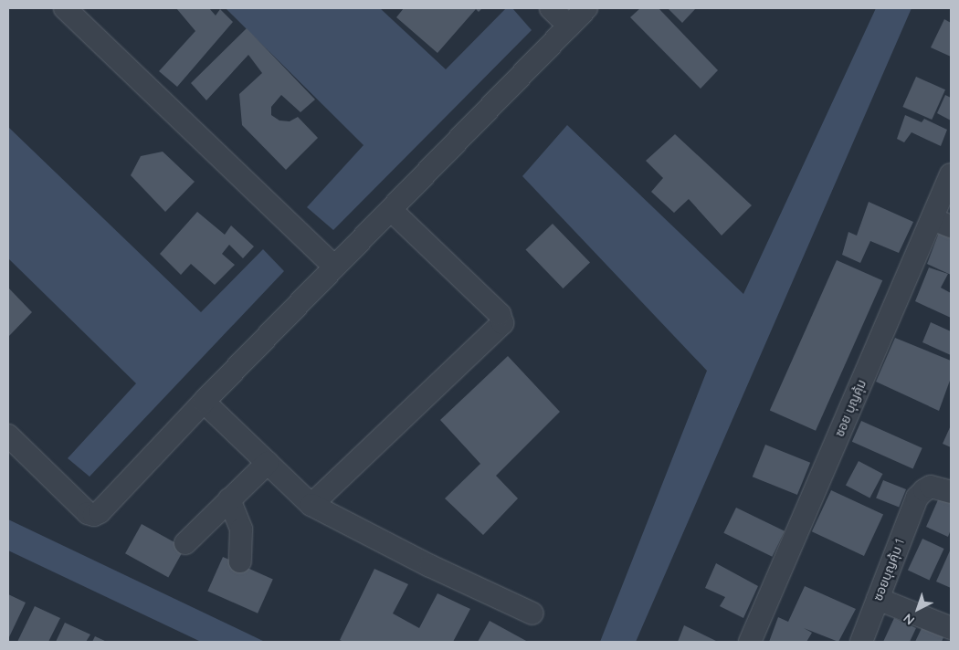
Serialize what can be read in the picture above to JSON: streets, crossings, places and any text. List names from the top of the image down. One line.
{"streets":{"street":["ซอย บุญคุ้ม","ซอยบุญคุ้ม 1"]},"north":"bottom left"}
